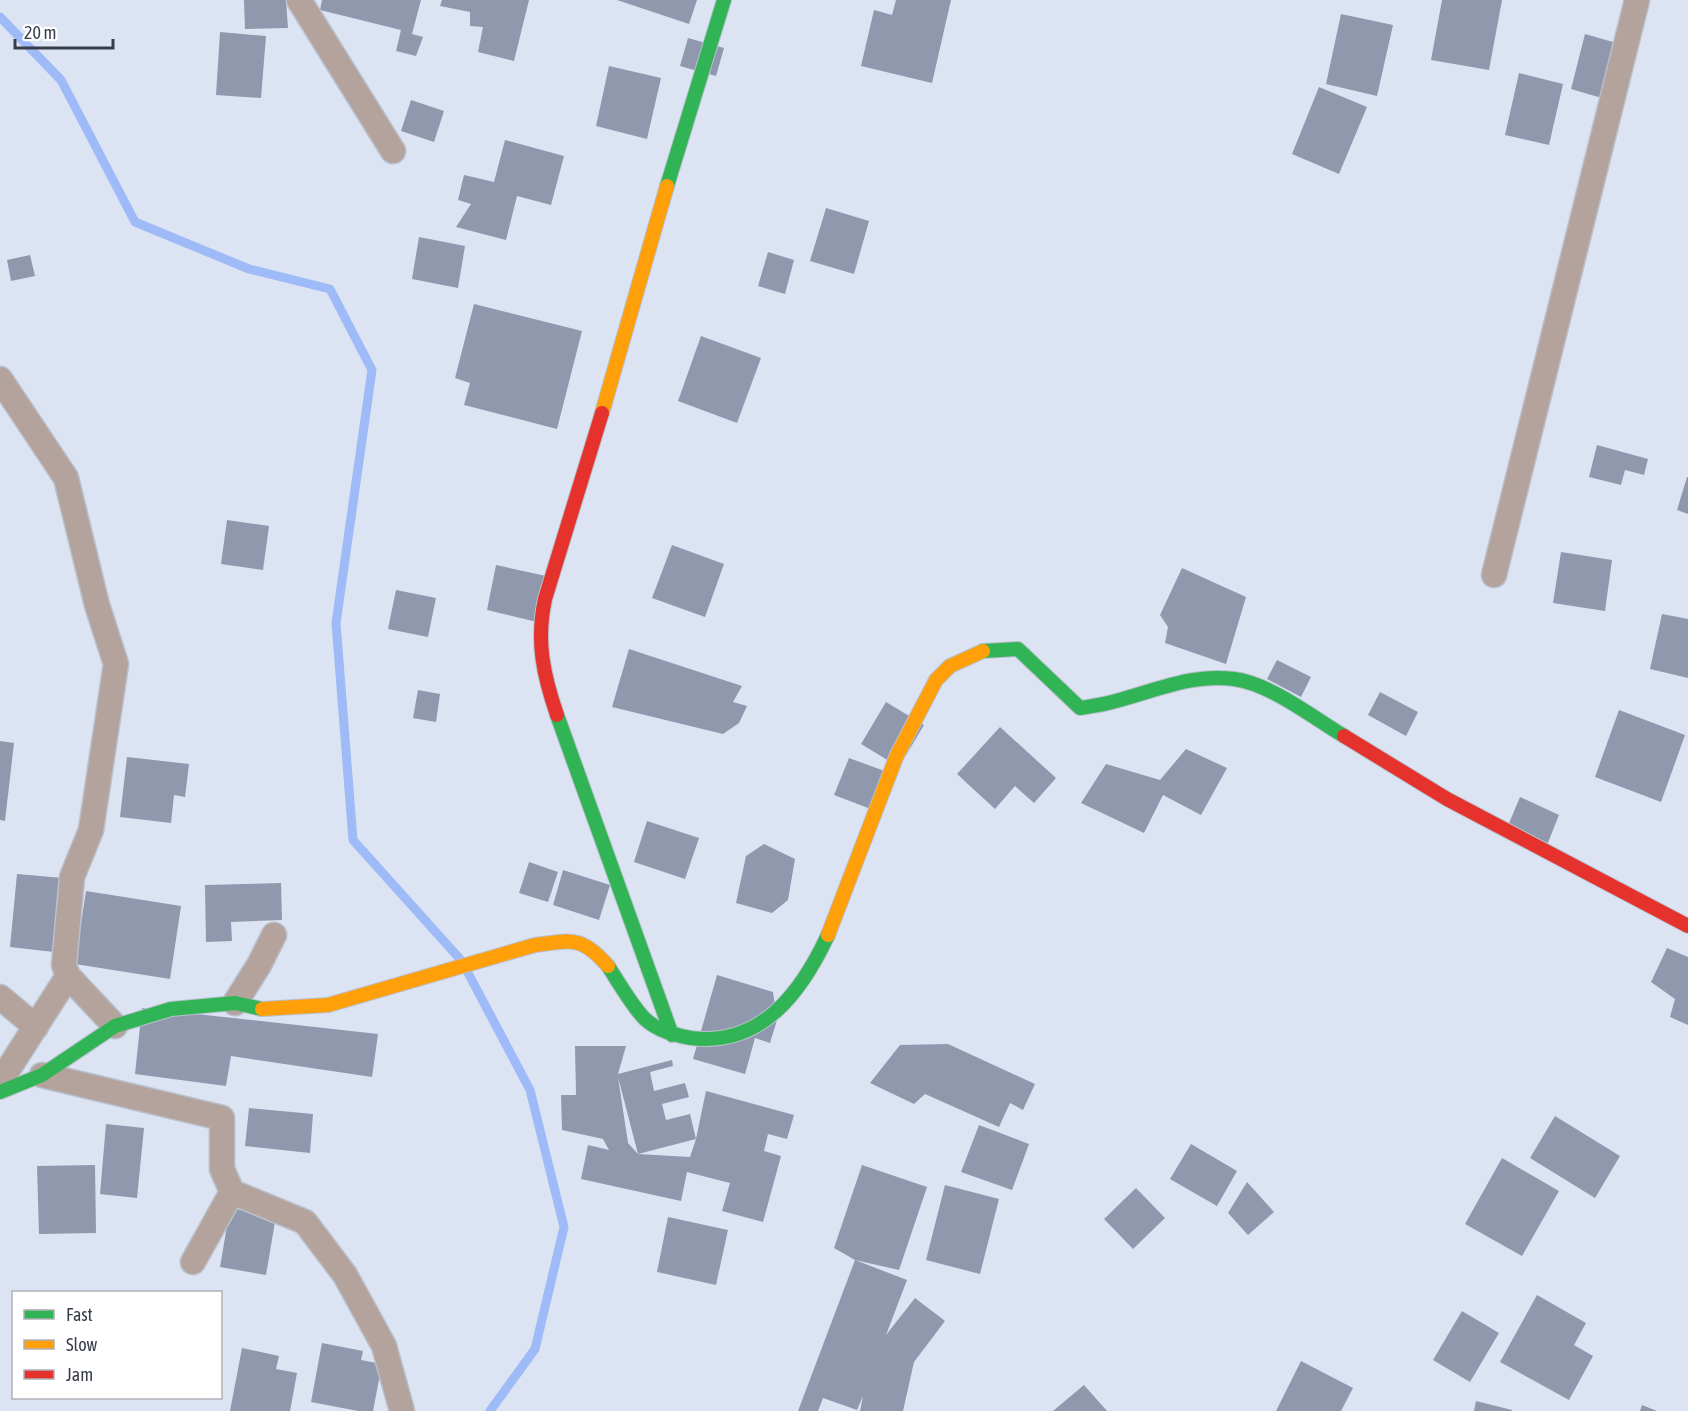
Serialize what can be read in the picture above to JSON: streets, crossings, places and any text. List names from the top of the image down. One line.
{"legend":["Fast","Slow","Jam"],"scale_bar":"20 m"}
